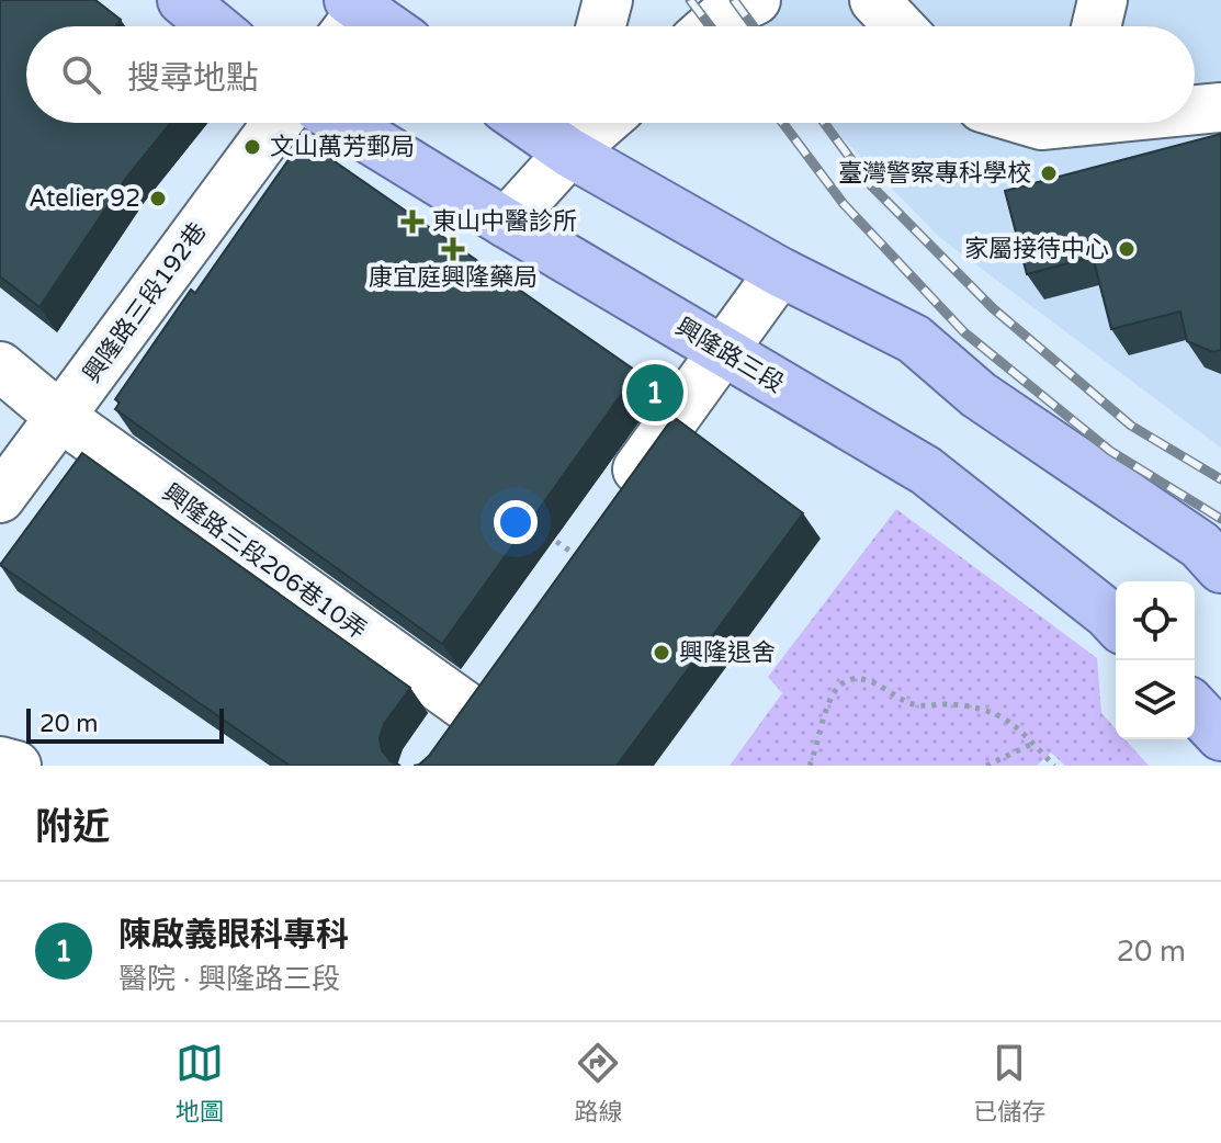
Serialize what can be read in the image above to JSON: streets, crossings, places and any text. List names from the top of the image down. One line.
{"streets":{"main road":["興隆路三段"],"street":["興隆路三段192巷","興隆路三段206巷10弄"]},"crossings":[["興隆路三段192巷","興隆路三段206巷10弄"]],"places":{"other":["文山萬芳郵局","臺灣警察專科學校","Atelier 92","家屬接待中心","興隆退舍"],"health":["東山中醫診所","康宜庭興隆藥局"]},"scale_bar":"20 m","page":{"search":"搜尋地點","pins":"1","scale":"20 m","heading":"附近","list":[{"mark":"1","name":"陳啟義眼科專科","note":"醫院 · 興隆路三段","value":"20 m"}],"nav":["地圖","路線","已儲存"]}}
